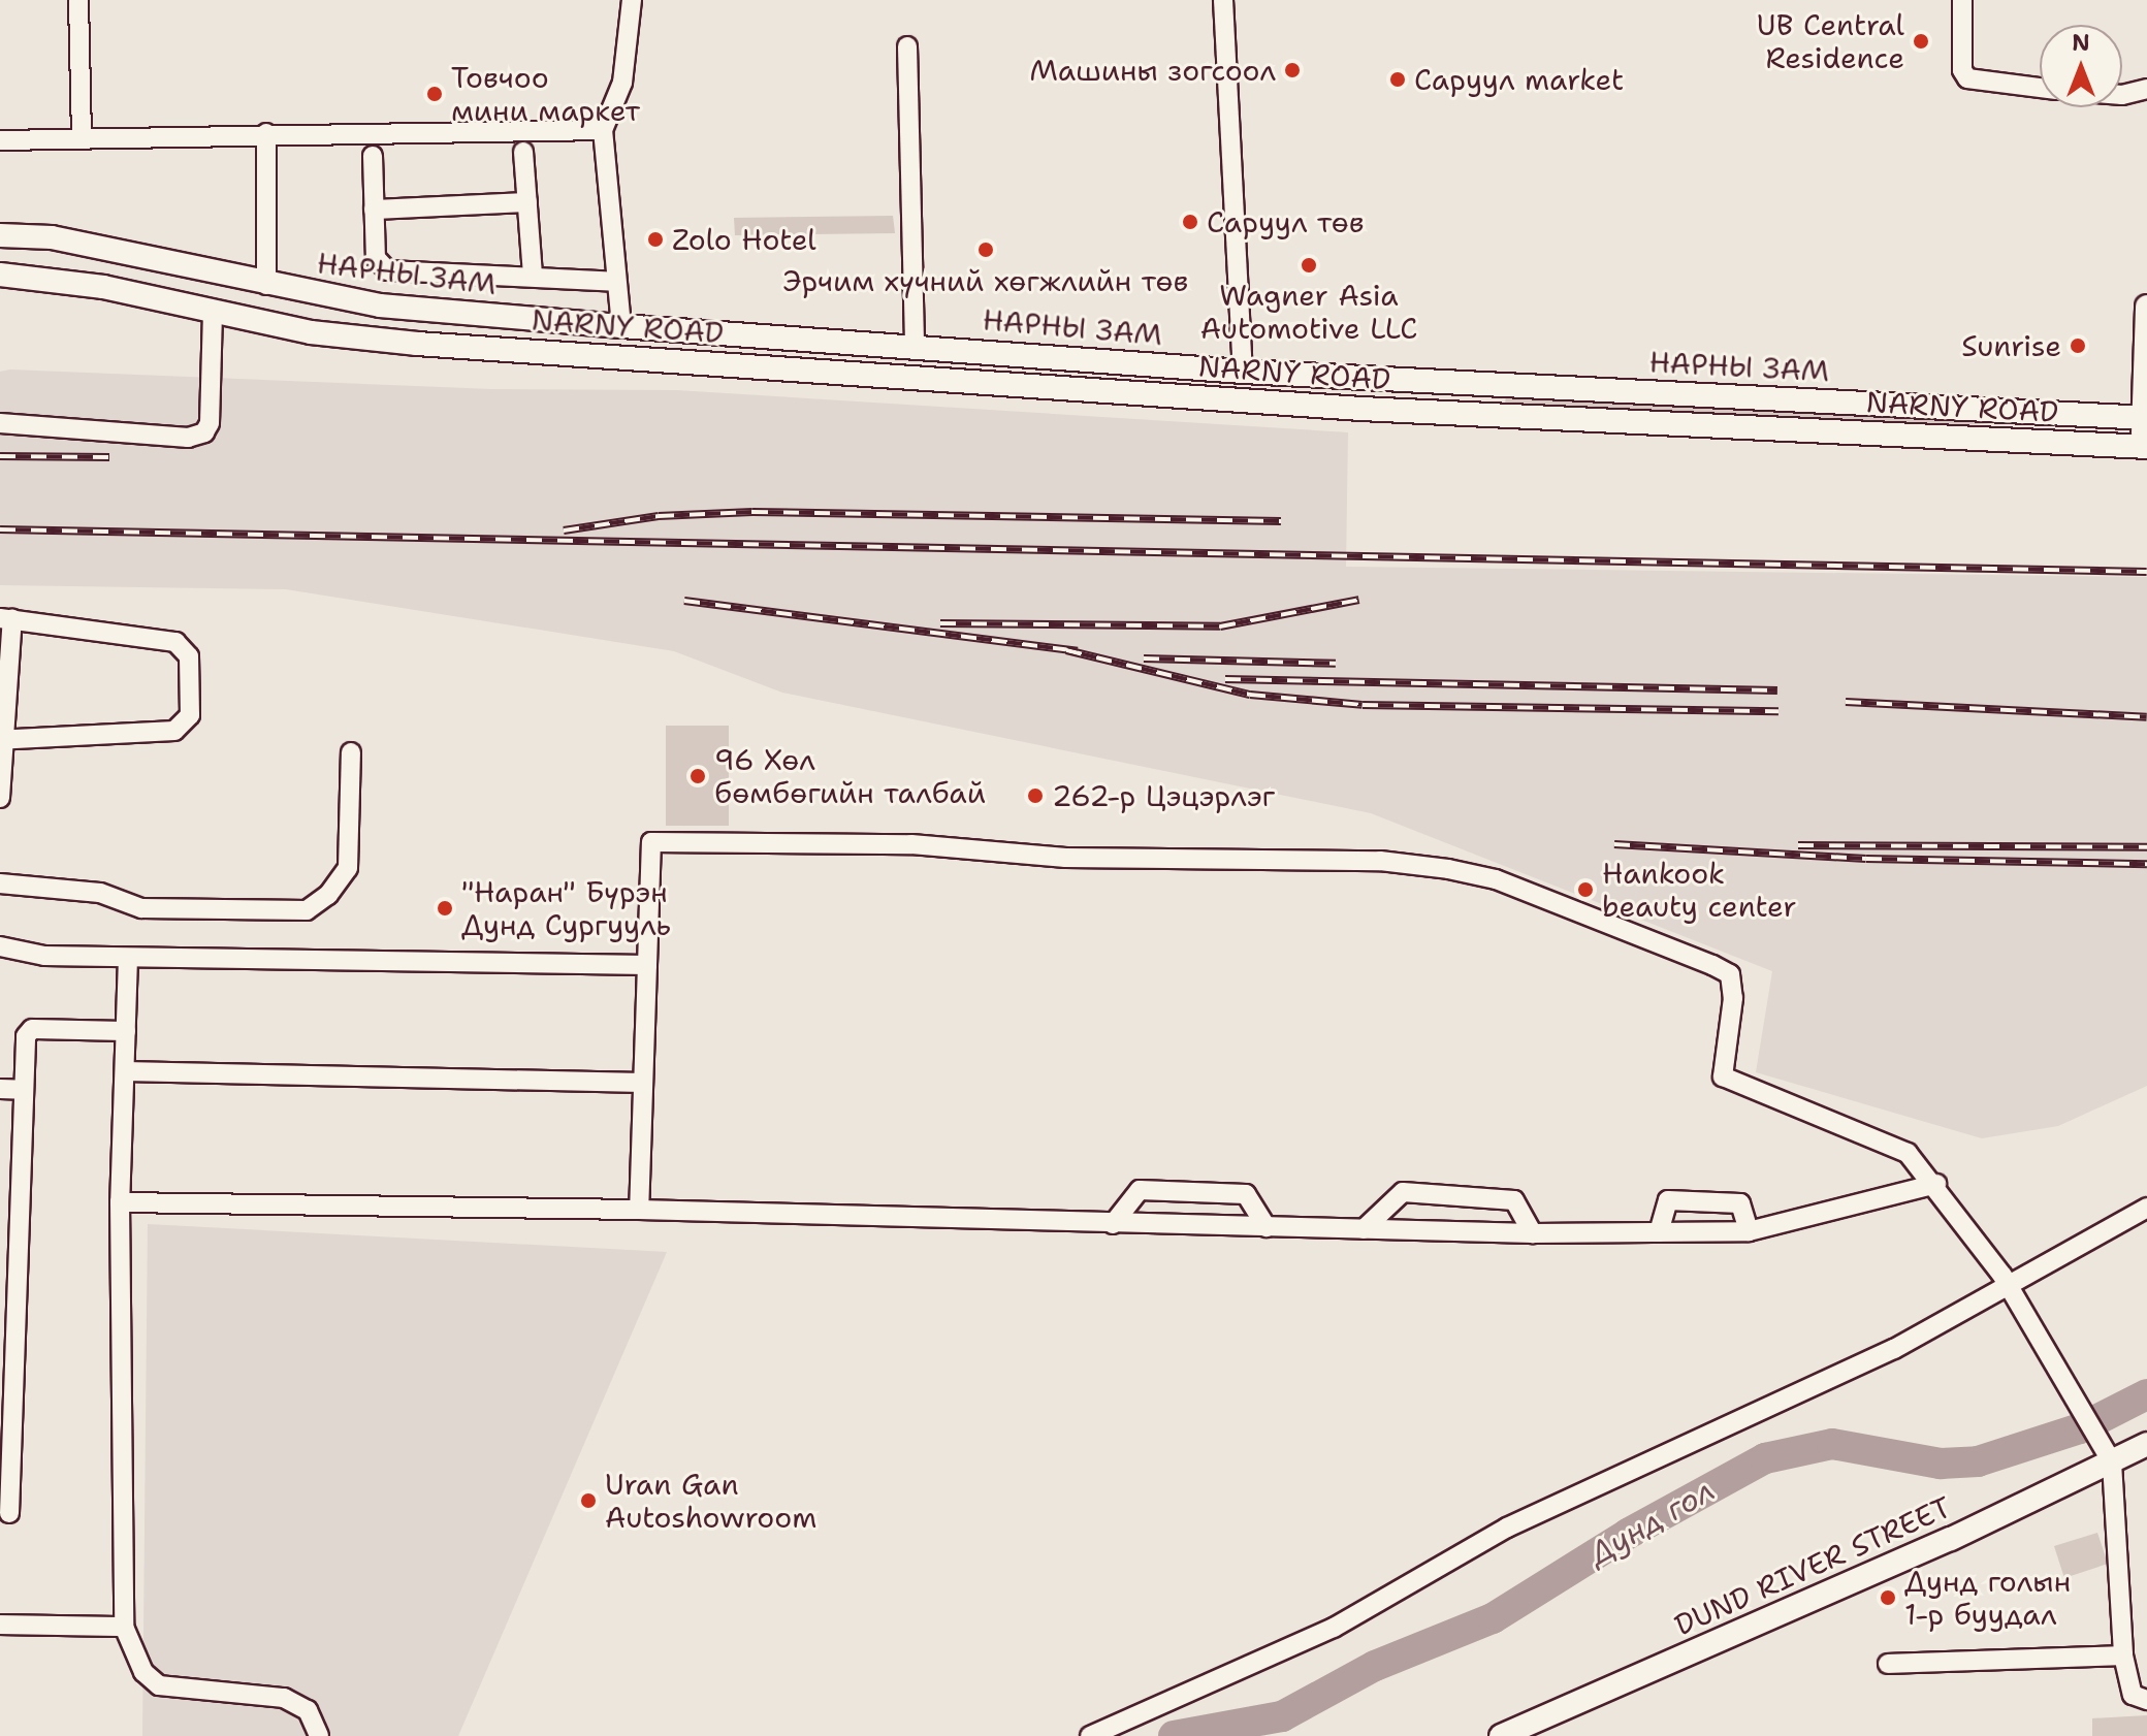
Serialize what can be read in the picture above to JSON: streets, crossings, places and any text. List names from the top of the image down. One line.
{"streets":{"main road":["НАРНЫ ЗАМ","NARNY ROAD","DUND RIVER STREET"]},"water":["Дунд гол"],"places":["UB Central Residence","Машины зогсоол","Саруул market","Товчоо мини маркет","Саруул төв","Zolo Hotel","Эрчим хүчний хөгжлийн төв","Wagner Asia Automotive LLC","Sunrise","96 Хөл бөмбөгийн талбай","262-р Цэцэрлэг","Hankook beauty center","\"Наран\" Бүрэн Дунд Сургууль","Uran Gan Autoshowroom","Дунд голын 1-р буудал"],"north":"top"}
